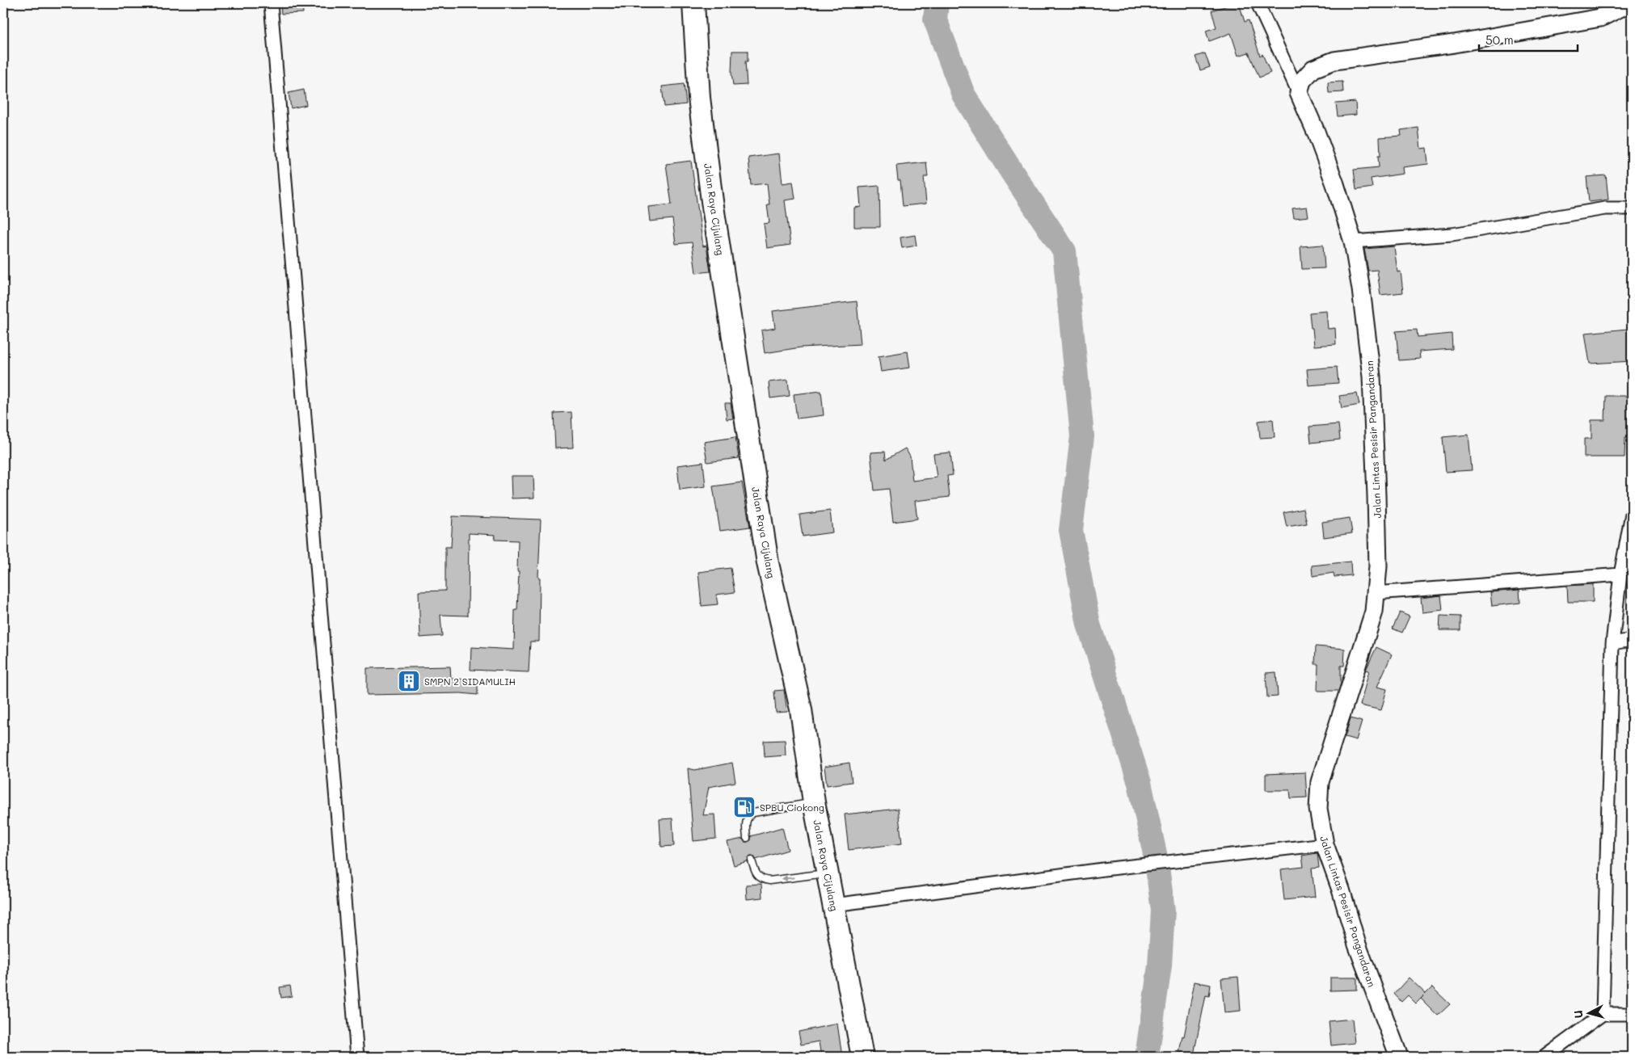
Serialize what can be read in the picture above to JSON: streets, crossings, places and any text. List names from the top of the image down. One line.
{"streets":{"highway":["Jalan Raya Cijulang"],"street":["Jalan Lintas Pesisir Pangandaran"]},"places":{"building":["SMPN 2 SIDAMULIH"],"fuel station":["SPBU Ciokong"]},"scale_bar":"50 m","north":"left"}
